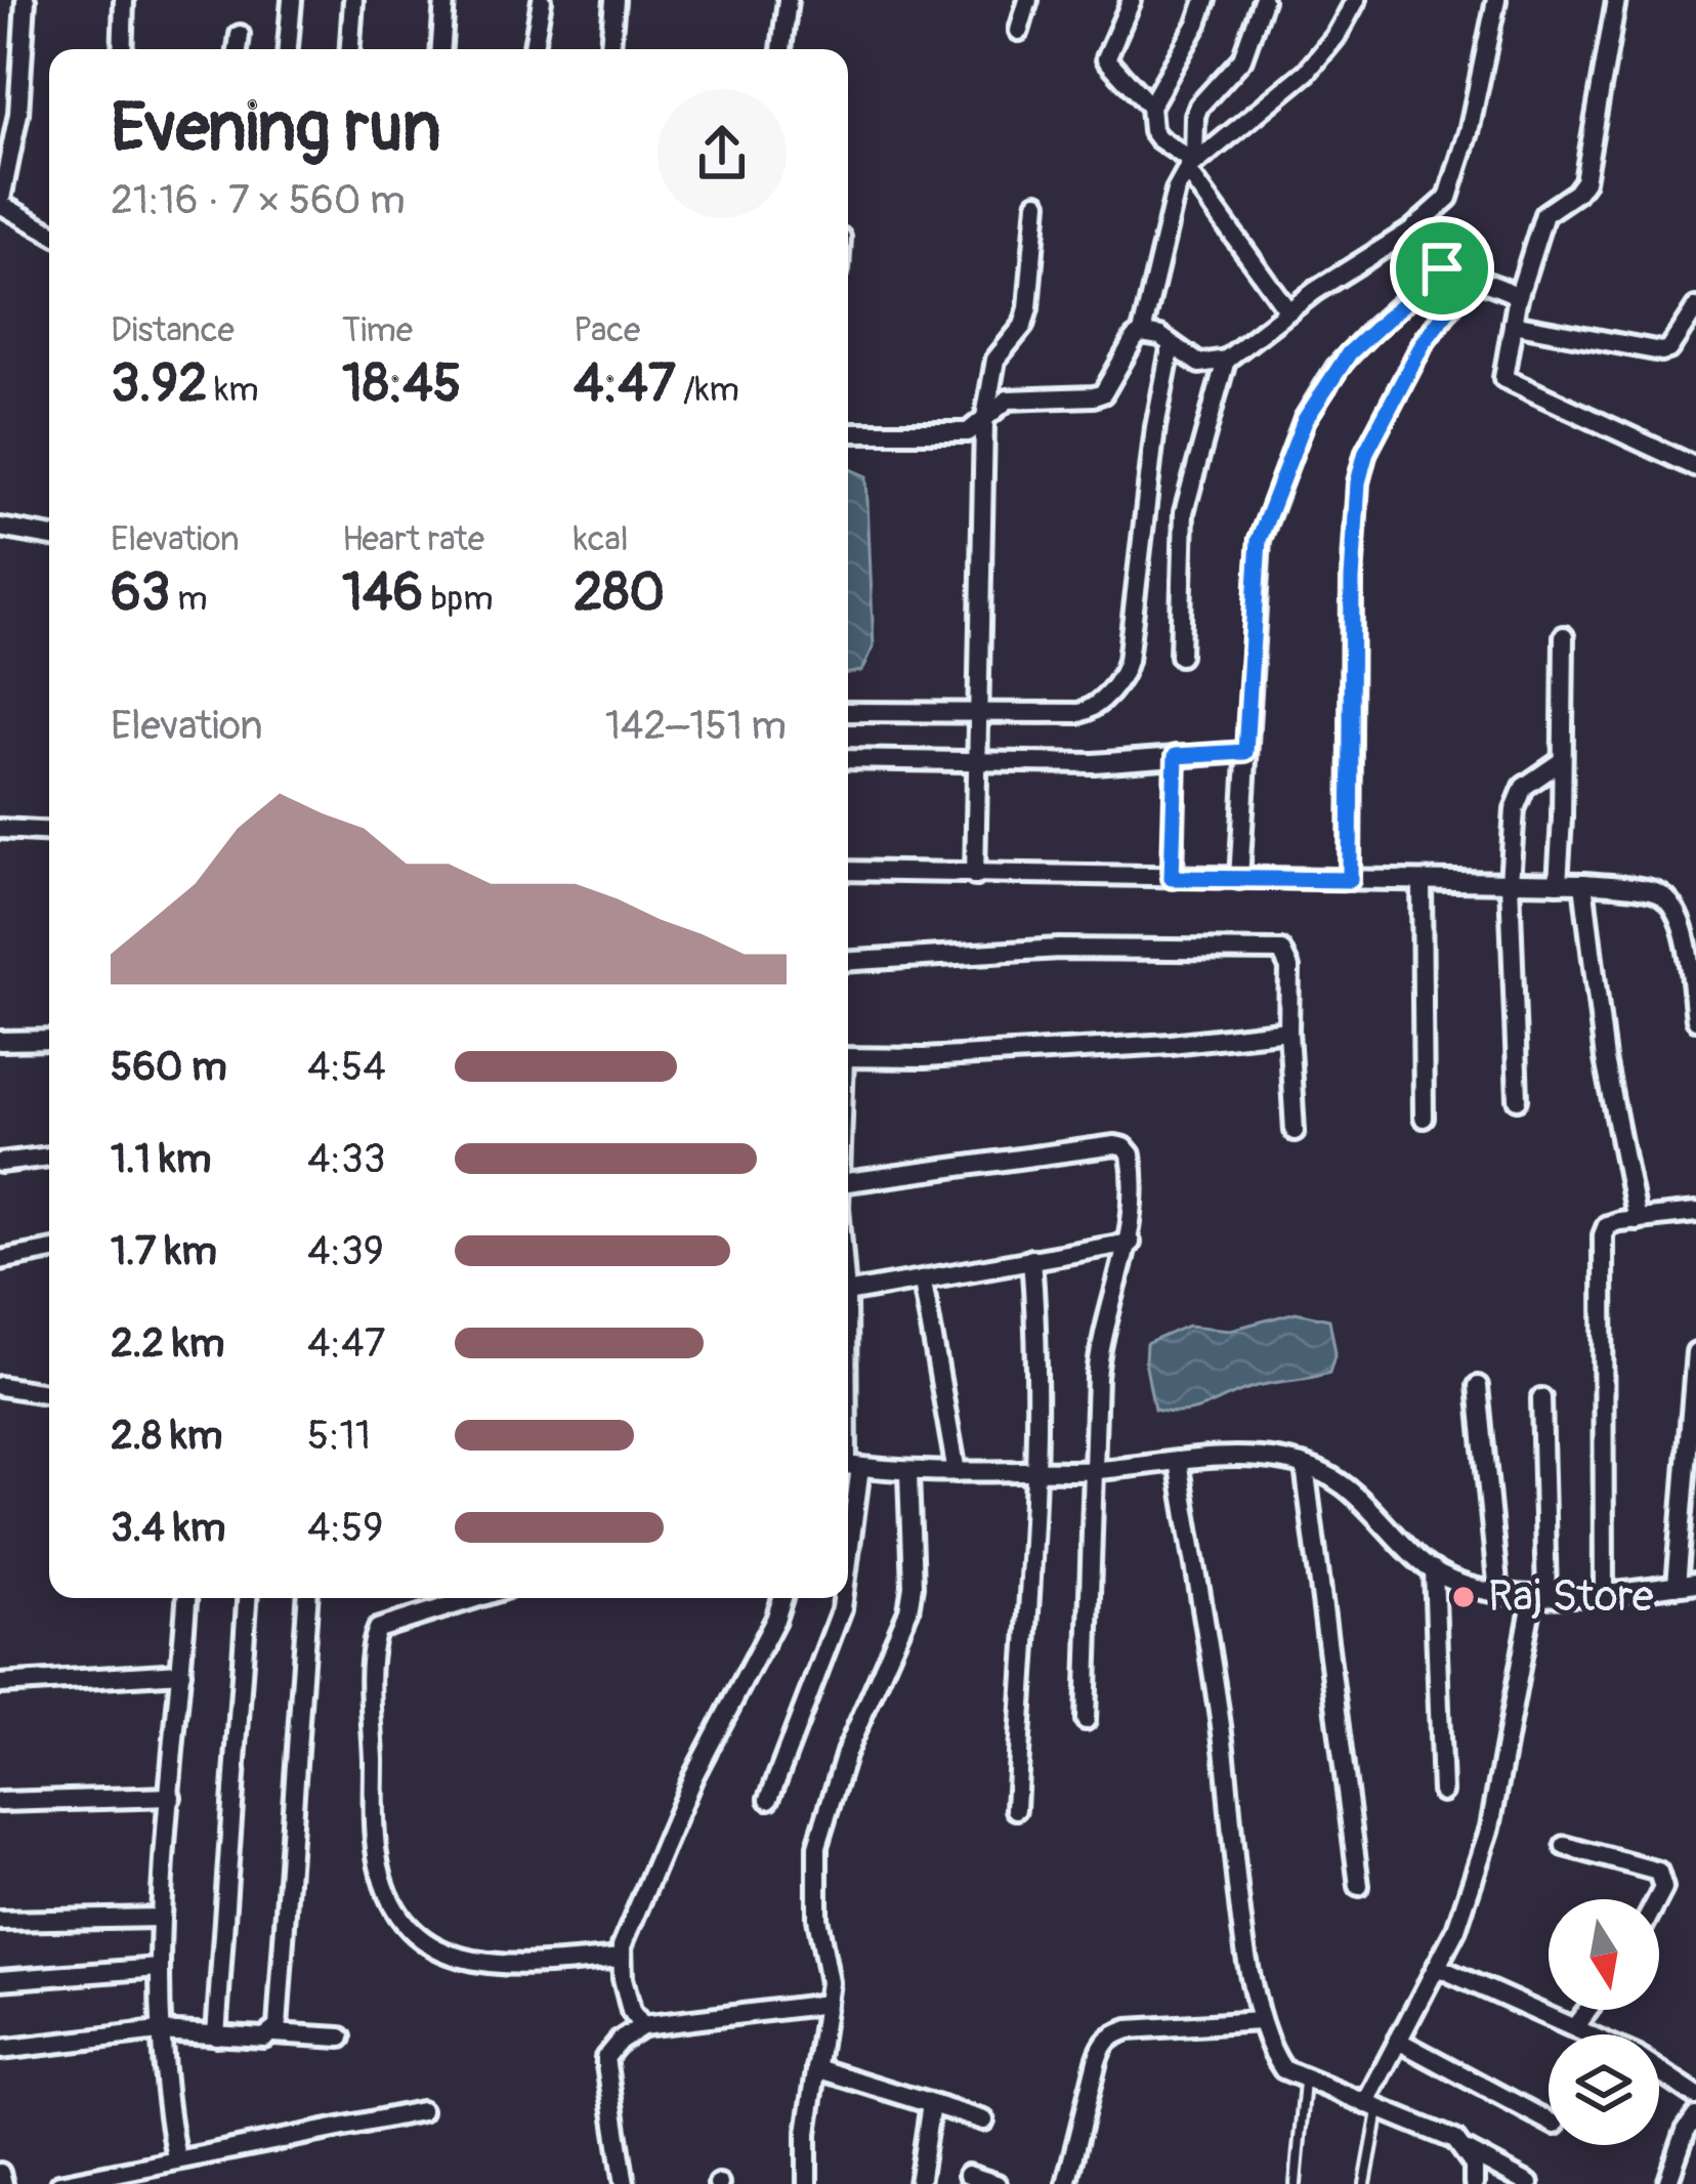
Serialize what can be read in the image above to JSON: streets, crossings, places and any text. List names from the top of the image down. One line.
{"places":["Raj Store"],"north":"bottom","page":{"heading":["Evening run","21:16 · 7 × 560 m"],"stats":[["Distance","3.92 km"],["Time","18:45"],["Pace","4:47 /km"],["Elevation","63 m"],["Heart rate","146 bpm"],["kcal","280"]],"chart":["Elevation","142–151 m"],"list":[{"name":"560 m","note":"4:54"},{"name":"1.1 km","note":"4:33"},{"name":"1.7 km","note":"4:39"},{"name":"2.2 km","note":"4:47"},{"name":"2.8 km","note":"5:11"},{"name":"3.4 km","note":"4:59"}]}}
